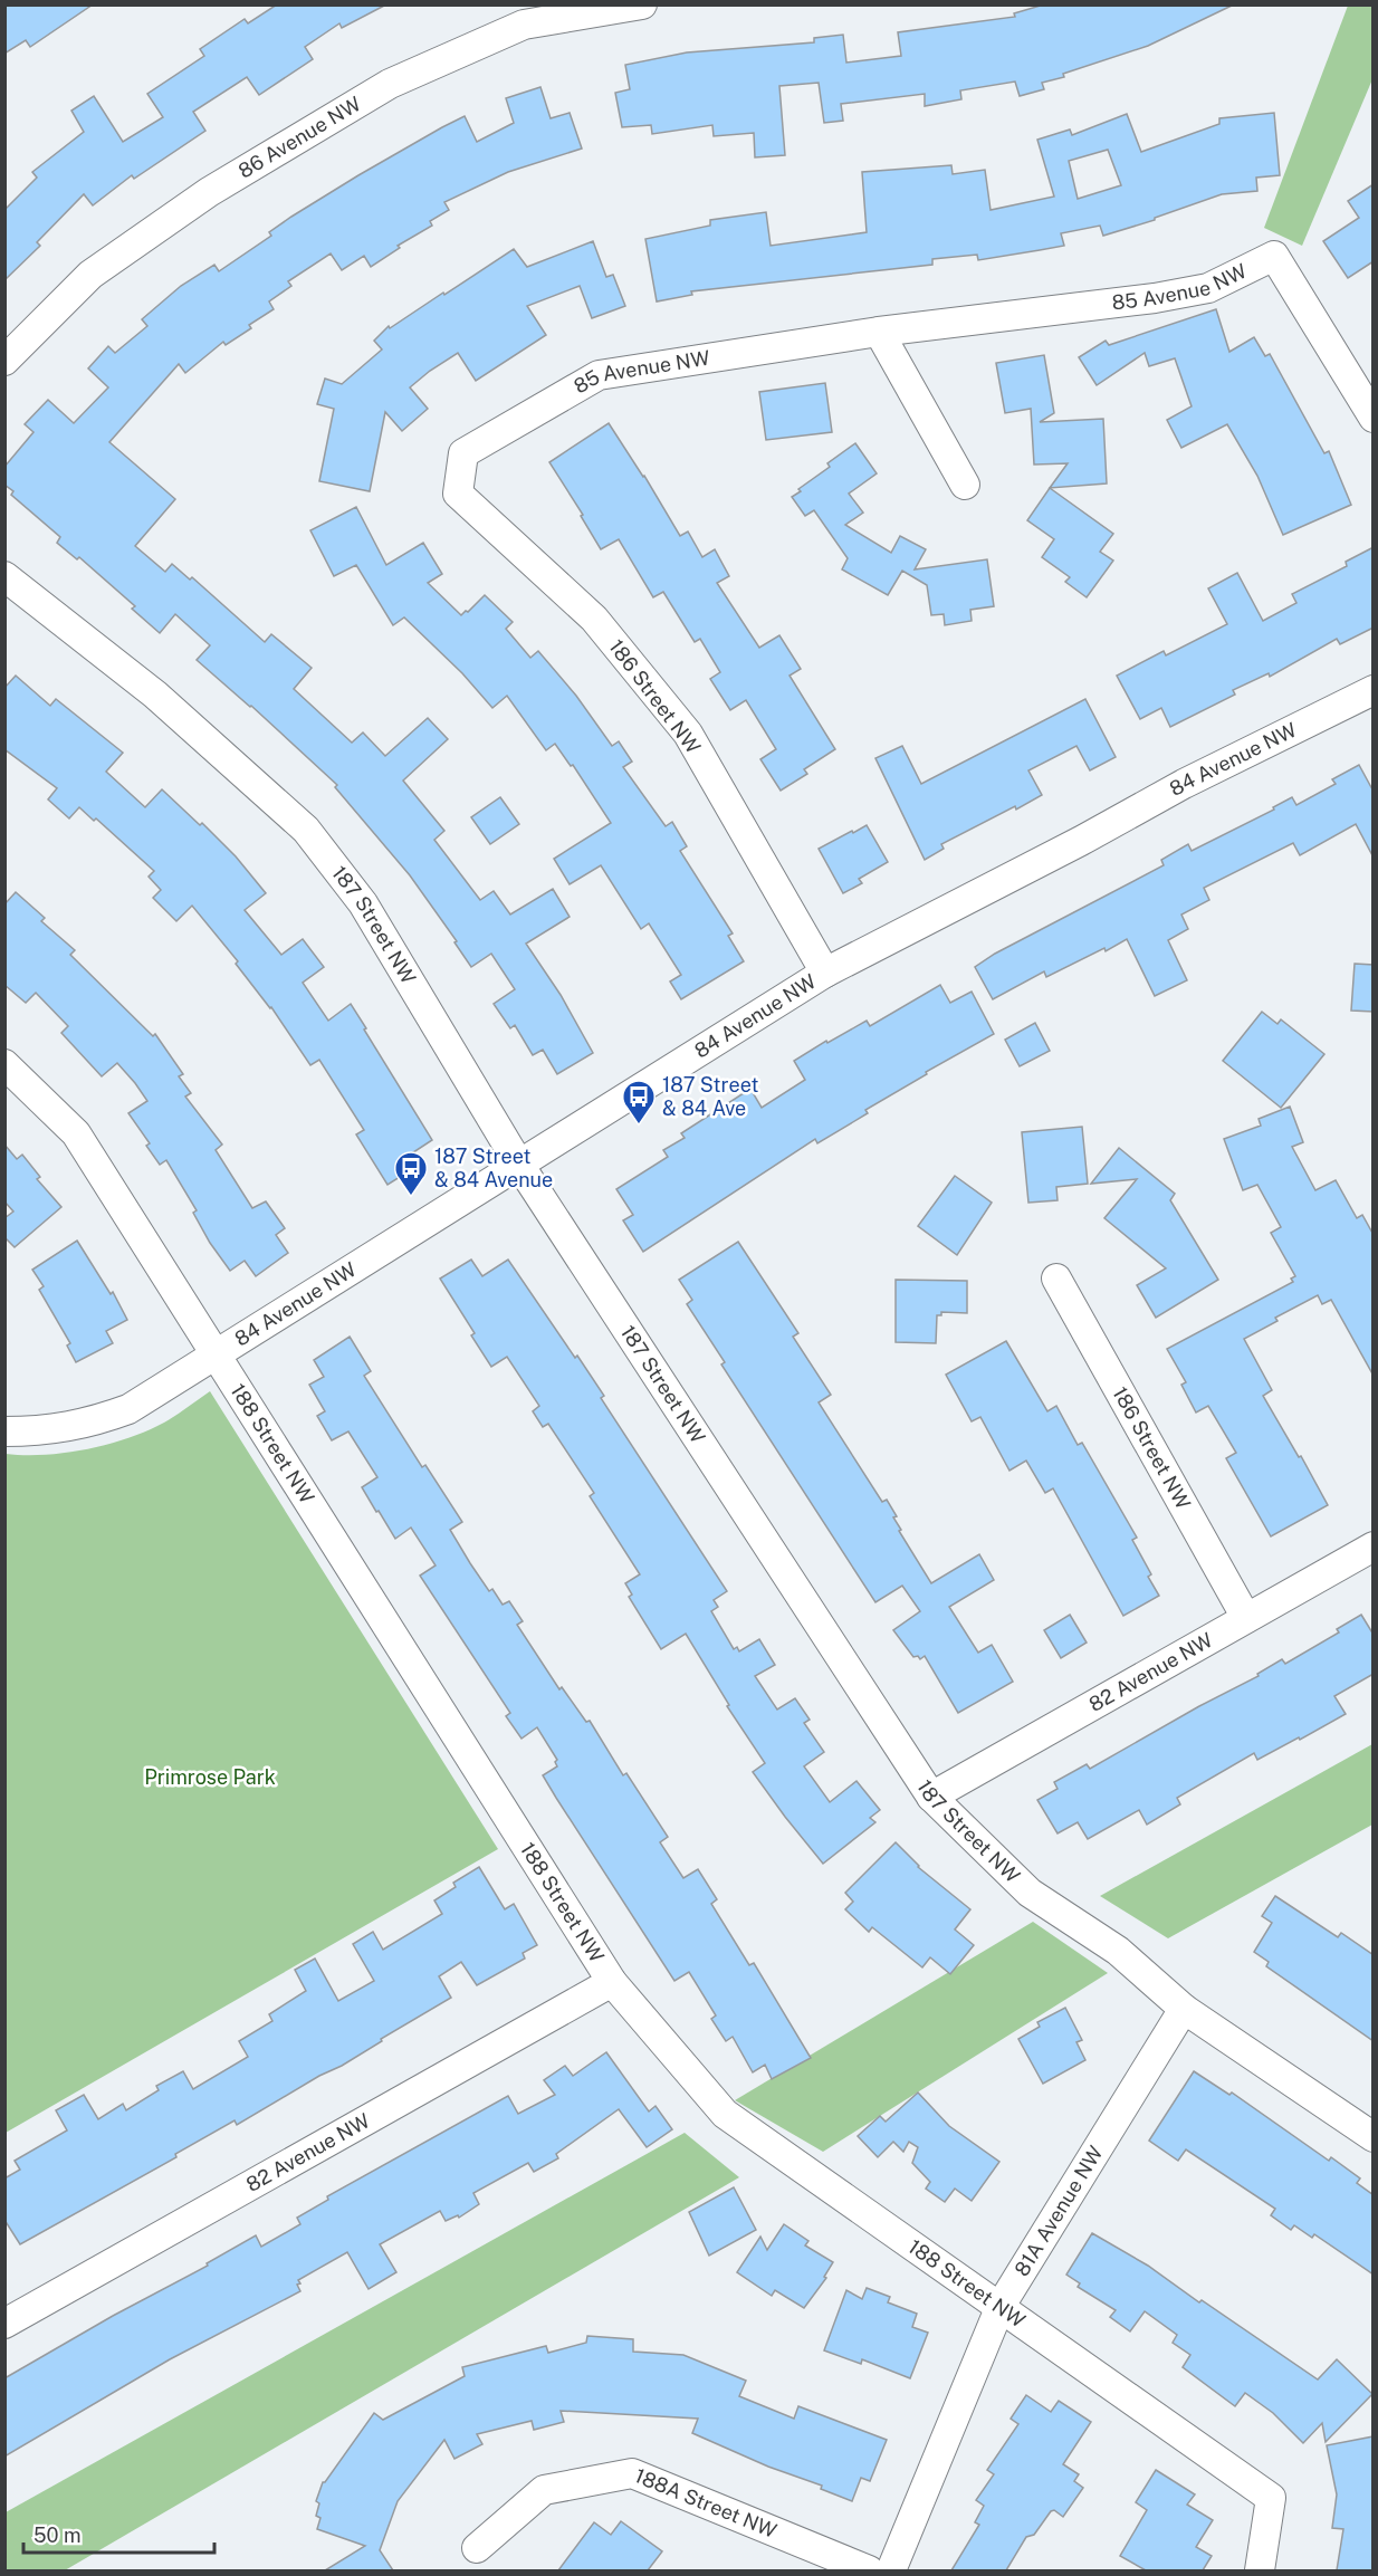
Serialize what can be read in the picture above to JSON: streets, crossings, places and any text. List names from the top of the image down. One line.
{"streets":{"street":["86 Avenue NW","85 Avenue NW","186 Street NW","84 Avenue NW","187 Street NW","188 Street NW","82 Avenue NW","81A Avenue NW","188A Street NW"]},"crossings":[["85 Avenue NW","186 Street NW"],["186 Street NW","84 Avenue NW"],["186 Street NW","82 Avenue NW"],["84 Avenue NW","187 Street NW"],["84 Avenue NW","188 Street NW"],["187 Street NW","82 Avenue NW"],["187 Street NW","81A Avenue NW"],["188 Street NW","82 Avenue NW"],["188 Street NW","81A Avenue NW"]],"parks":["Primrose Park"],"places":{"bus stop":["187 Street & 84 Ave","187 Street & 84 Avenue"]},"scale_bar":"50 m"}
